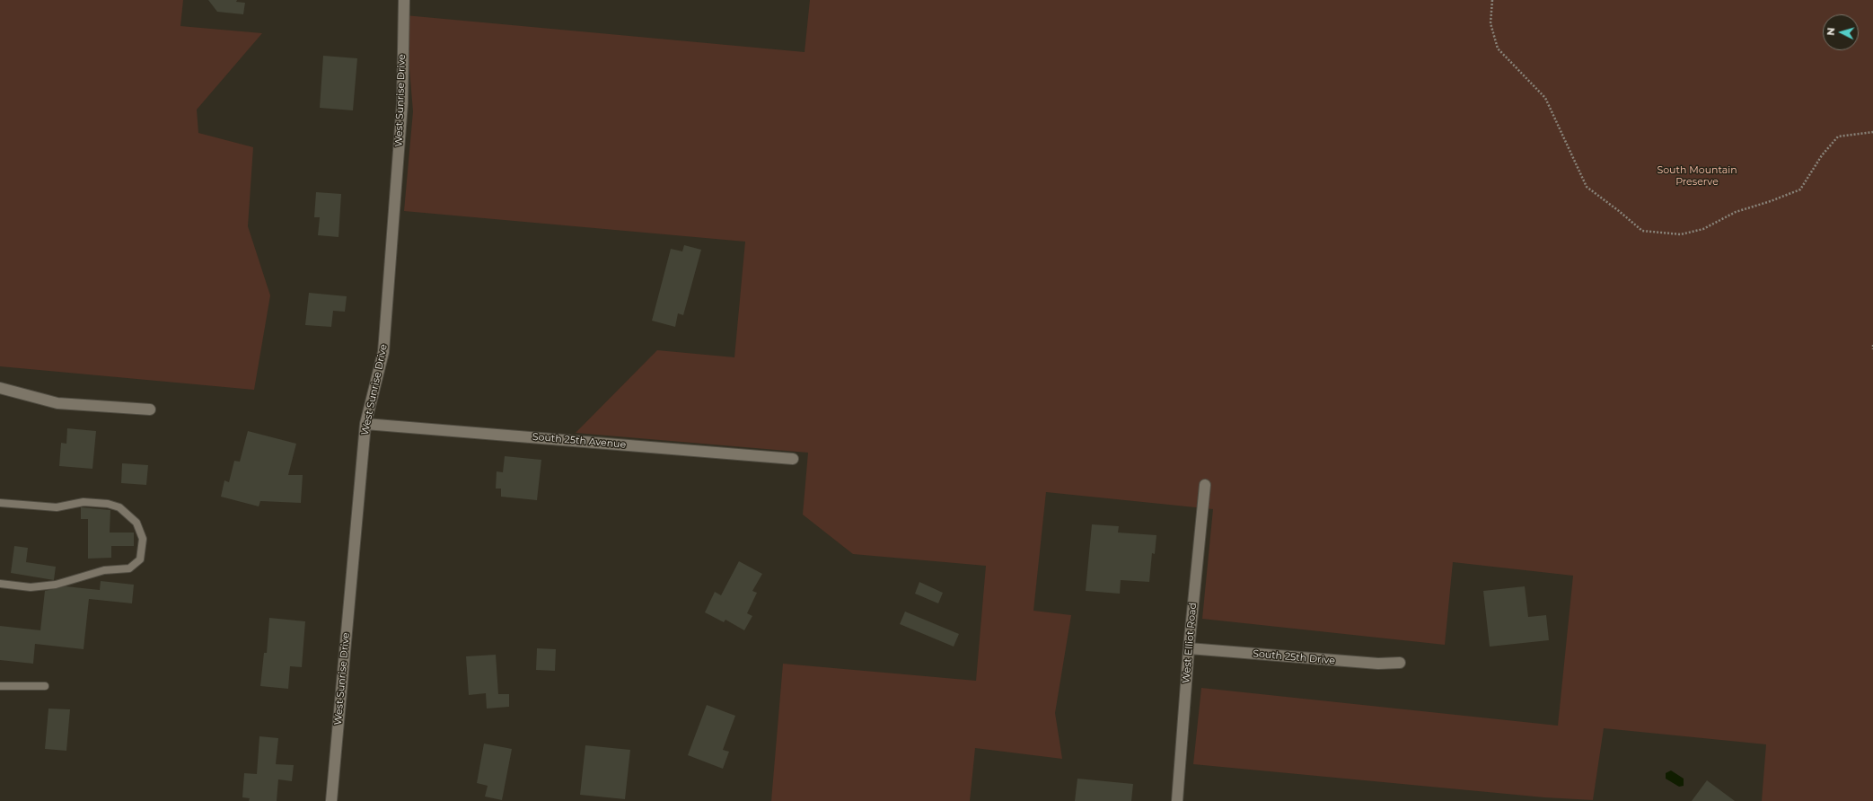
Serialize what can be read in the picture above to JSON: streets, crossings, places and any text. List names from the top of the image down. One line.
{"streets":{"street":["West Sunrise Drive","South 25th Avenue","West Elliot Road","South 25th Drive"]},"crossings":[["West Sunrise Drive","South 25th Avenue"],["West Elliot Road","South 25th Drive"]],"parks":["South Mountain Preserve"],"north":"left"}
